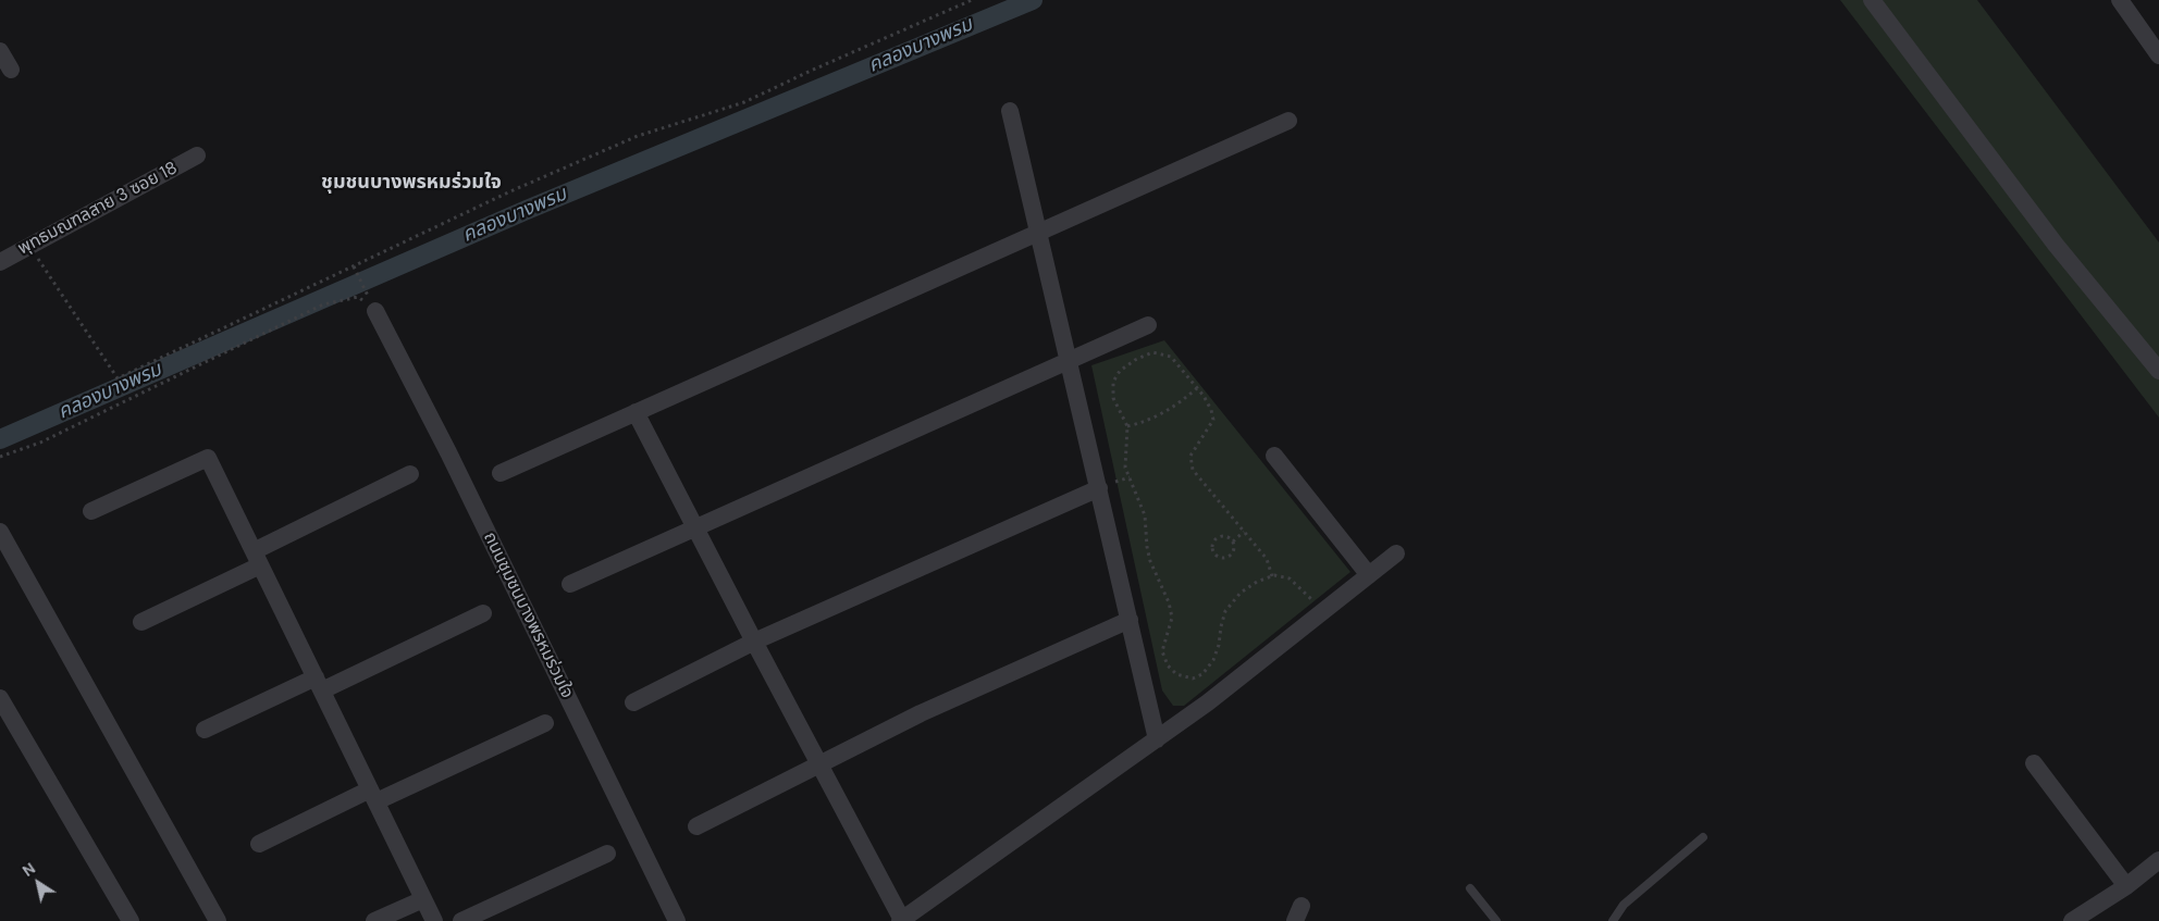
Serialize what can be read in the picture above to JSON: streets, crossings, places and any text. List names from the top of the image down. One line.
{"streets":{"street":["พุทธมณฑลสาย 3 ซอย 18","ถนนชุมชนบางพรหมร่วมใจ"]},"districts":["ชุมชนบางพรหมร่วมใจ"],"water":["คลองบางพรม"],"north":"top left"}
